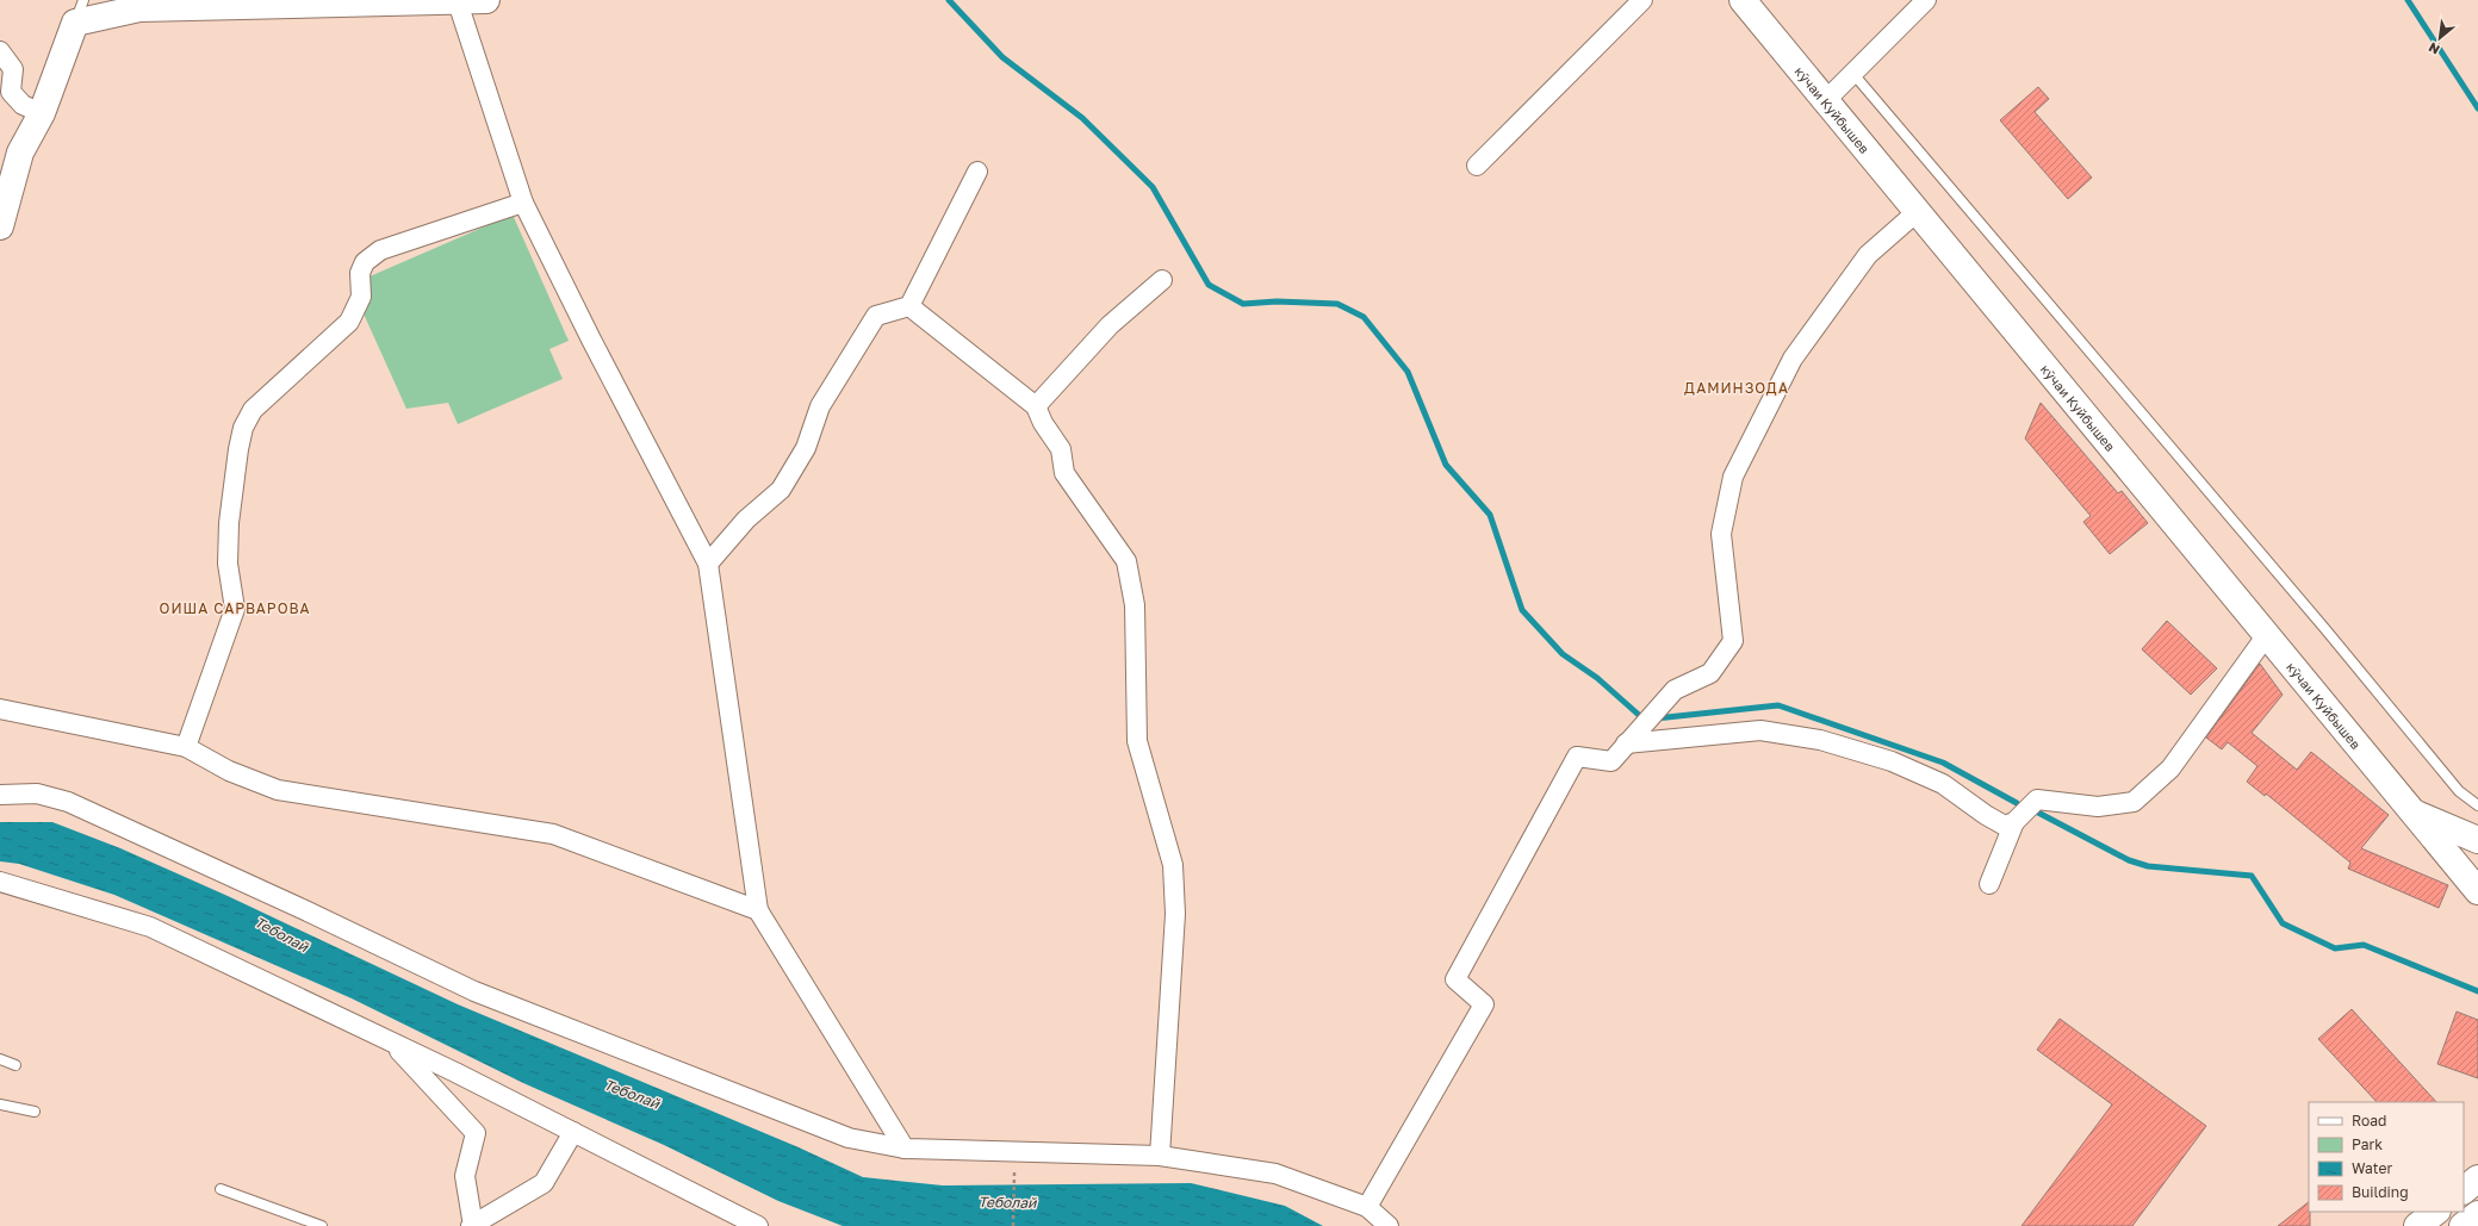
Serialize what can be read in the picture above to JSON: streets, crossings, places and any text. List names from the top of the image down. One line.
{"streets":{"main road":["кӯчаи Куйбышев"]},"districts":["ДАМИНЗОДА","ОИША САРВАРОВА"],"water":["Теболай"],"legend":["Road","Park","Water","Building"],"north":"bottom left"}
